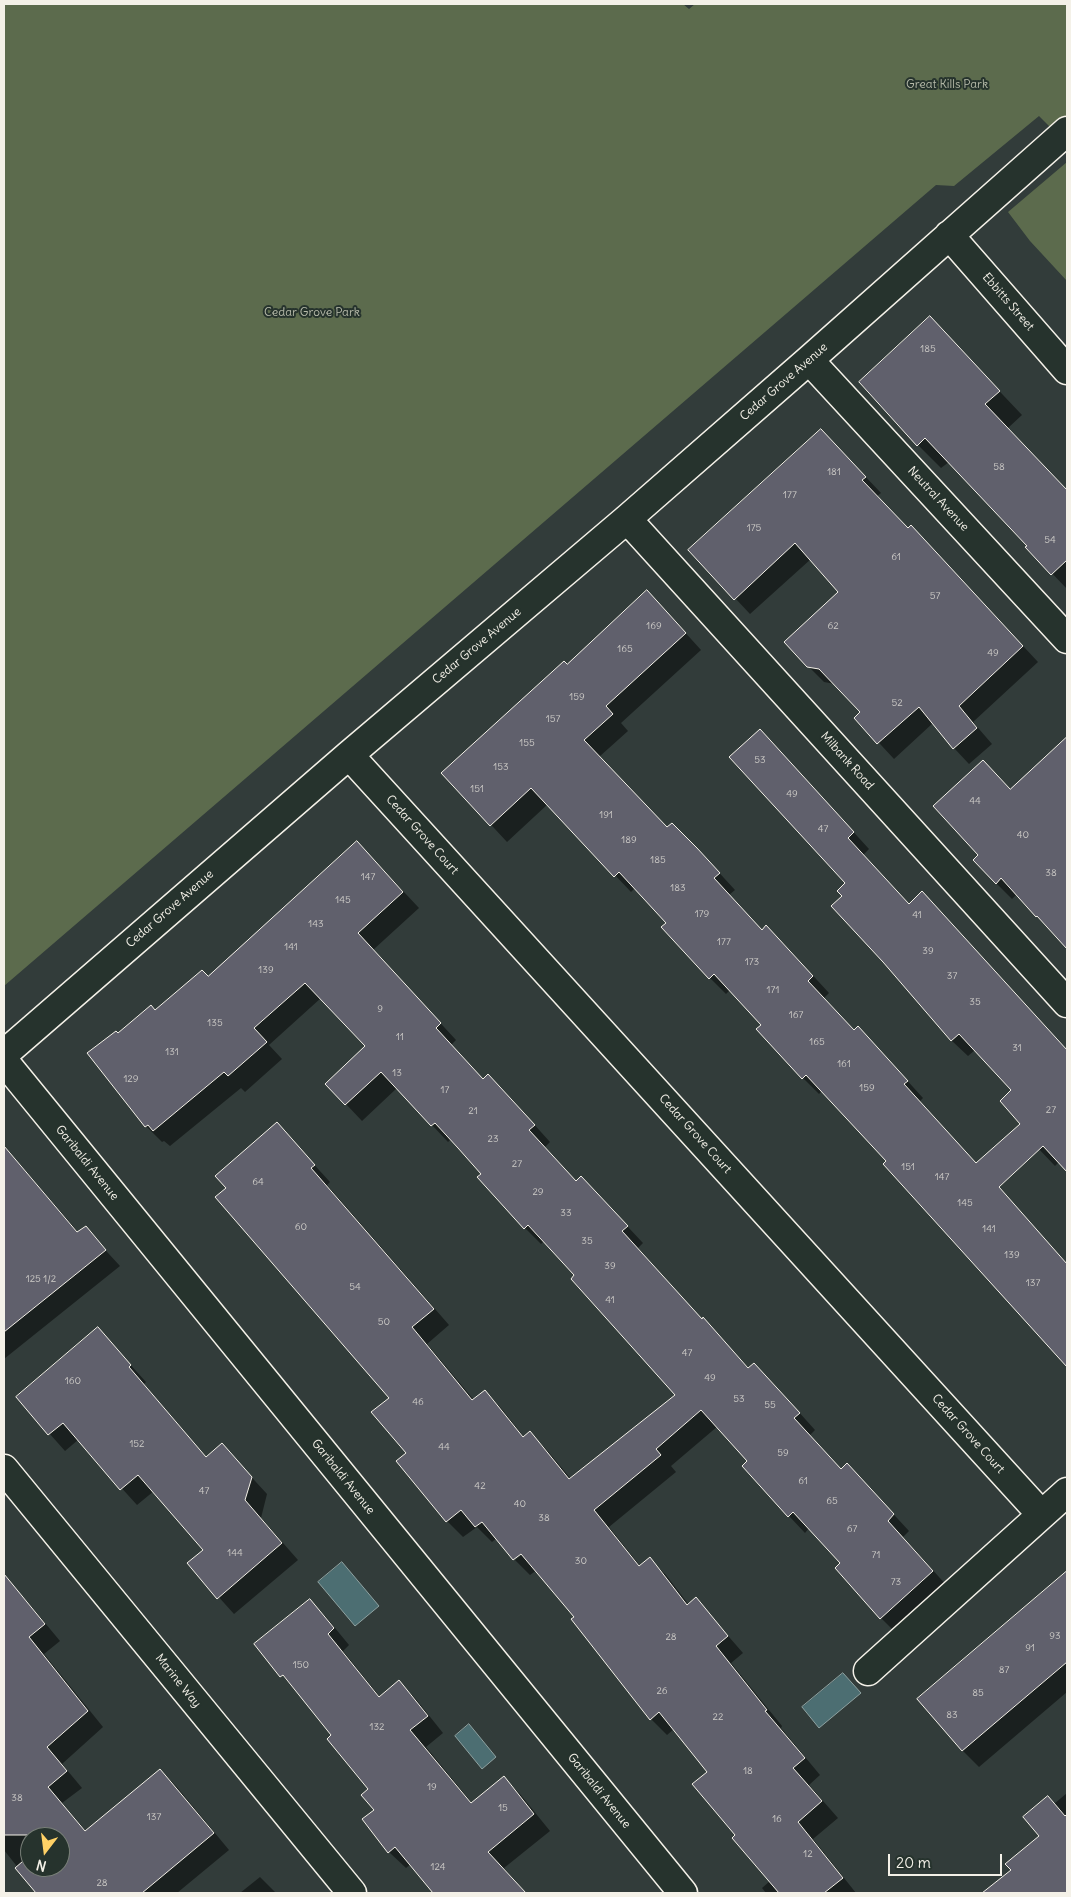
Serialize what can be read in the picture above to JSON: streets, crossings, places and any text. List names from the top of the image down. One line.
{"streets":{"street":["Ebbitts Street","Cedar Grove Avenue","Neutral Avenue","Milbank Road","Cedar Grove Court","Garibaldi Avenue","Marine Way"]},"crossings":[["Ebbitts Street","Cedar Grove Avenue"],["Cedar Grove Avenue","Neutral Avenue"],["Cedar Grove Avenue","Milbank Road"],["Cedar Grove Avenue","Cedar Grove Court"]],"parks":["Great Kills Park","Cedar Grove Park"],"house_numbers":["185","58","181","177","175","54","61","57","169","62","165","49","159","52","157","155","53","153","151","49","44","191","47","40","189","185","38","147","183","145","179","41","143","177","141","39","173","139","37","171","35","9","167","135","11","165","31","131","161","13","129","159","17","27","21","23","27","151","147","64","29","145","33","60","141","35","139","39","125 1/2","137","54","41","50","47","49","160","53","46","55","152","44","59","61","42","47","65","40","38","67","144","71","30","73","93","28","91","150","87","26","85","83","22","132","18","19","38","15","137","16","12","124","28"],"scale_bar":"20 m","north":"bottom"}
